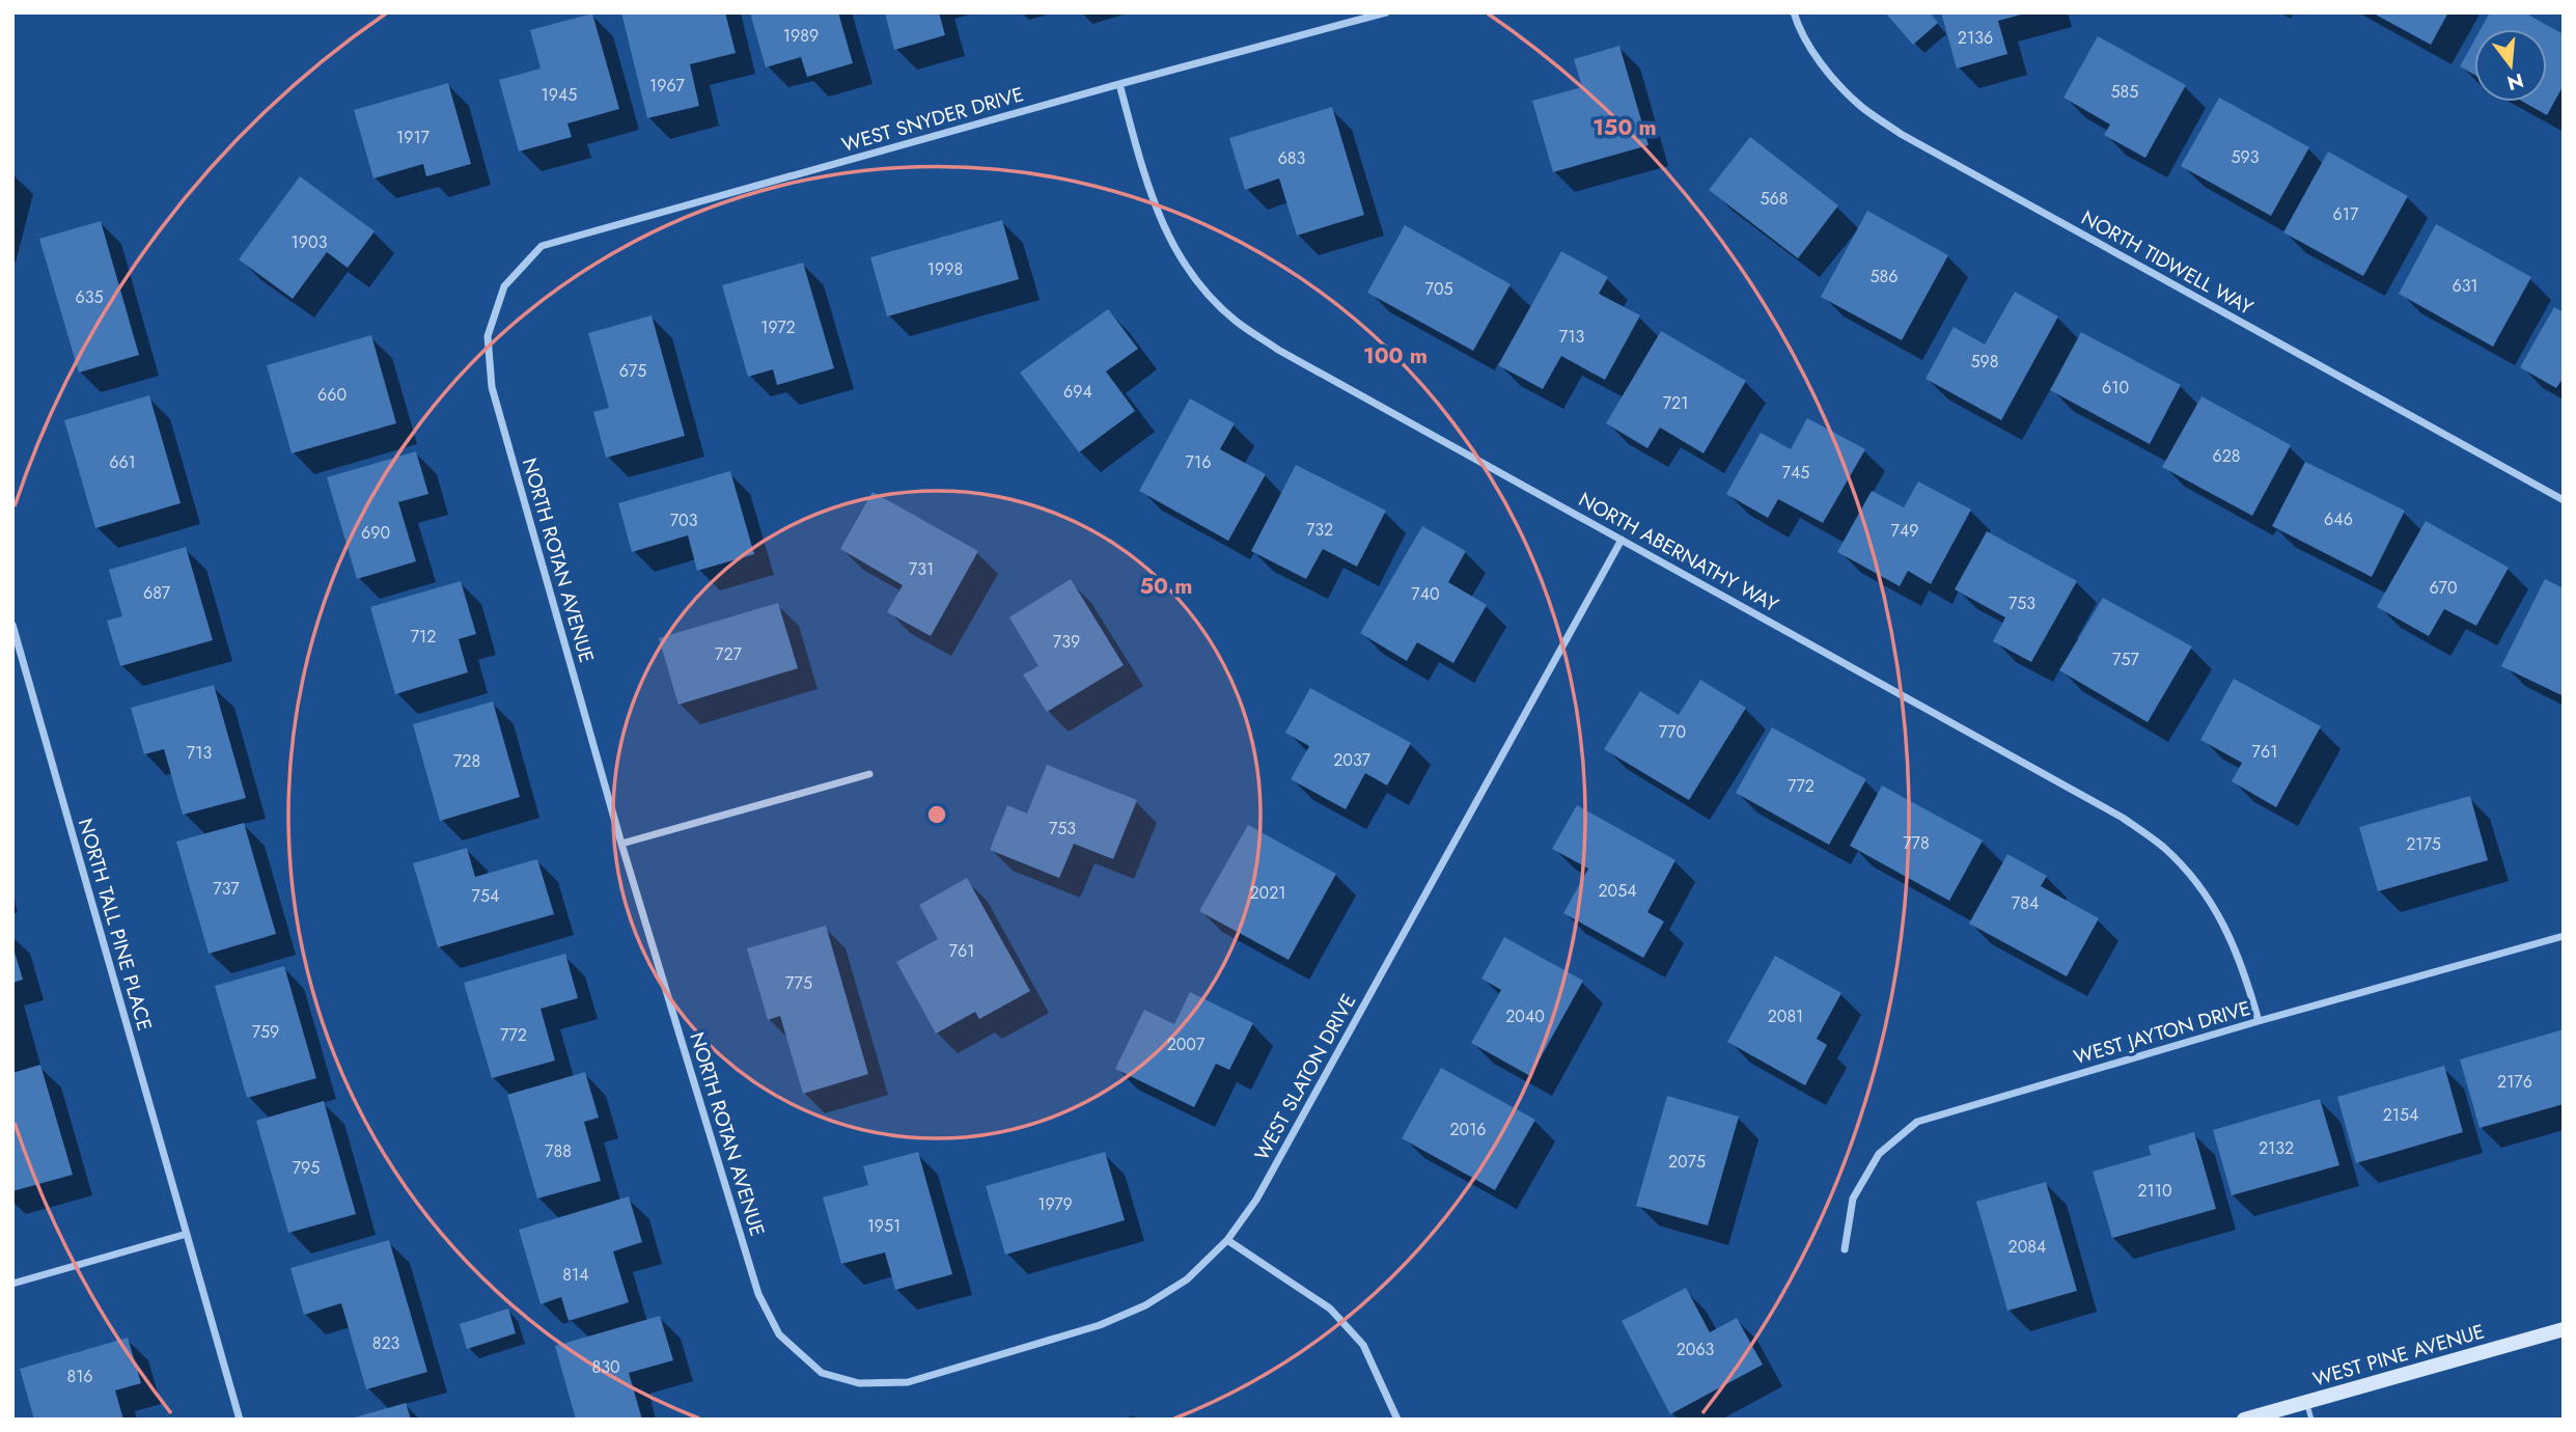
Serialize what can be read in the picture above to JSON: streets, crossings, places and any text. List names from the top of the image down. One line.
{"streets":{"street":["WEST SNYDER DRIVE","NORTH TIDWELL WAY","NORTH ABERNATHY WAY","NORTH ROTAN AVENUE","NORTH TALL PINE PLACE","WEST JAYTON DRIVE","WEST SLATON DRIVE","WEST PINE AVENUE"]},"crossings":[["WEST SNYDER DRIVE","NORTH ABERNATHY WAY"],["WEST SNYDER DRIVE","NORTH ROTAN AVENUE"],["NORTH ABERNATHY WAY","WEST JAYTON DRIVE"],["NORTH ABERNATHY WAY","WEST SLATON DRIVE"],["NORTH ROTAN AVENUE","WEST SLATON DRIVE"]],"house_numbers":["1989","2136","1967","585","1945","1917","593","683","568","617","1903","1998","586","631","705","635","1972","713","598","675","610","694","660","721","628","661","716","745","646","703","732","749","690","731","670","687","740","753","712","739","727","757","770","761","713","2037","728","772","753","778","2175","737","2054","2021","754","784","761","775","2040","2081","759","772","2007","2176","2154","2016","2132","788","2075","795","2110","1979","1951","2084","814","823","2063","830","816"],"north":"bottom","rings":["150 m","100 m","50 m"]}
